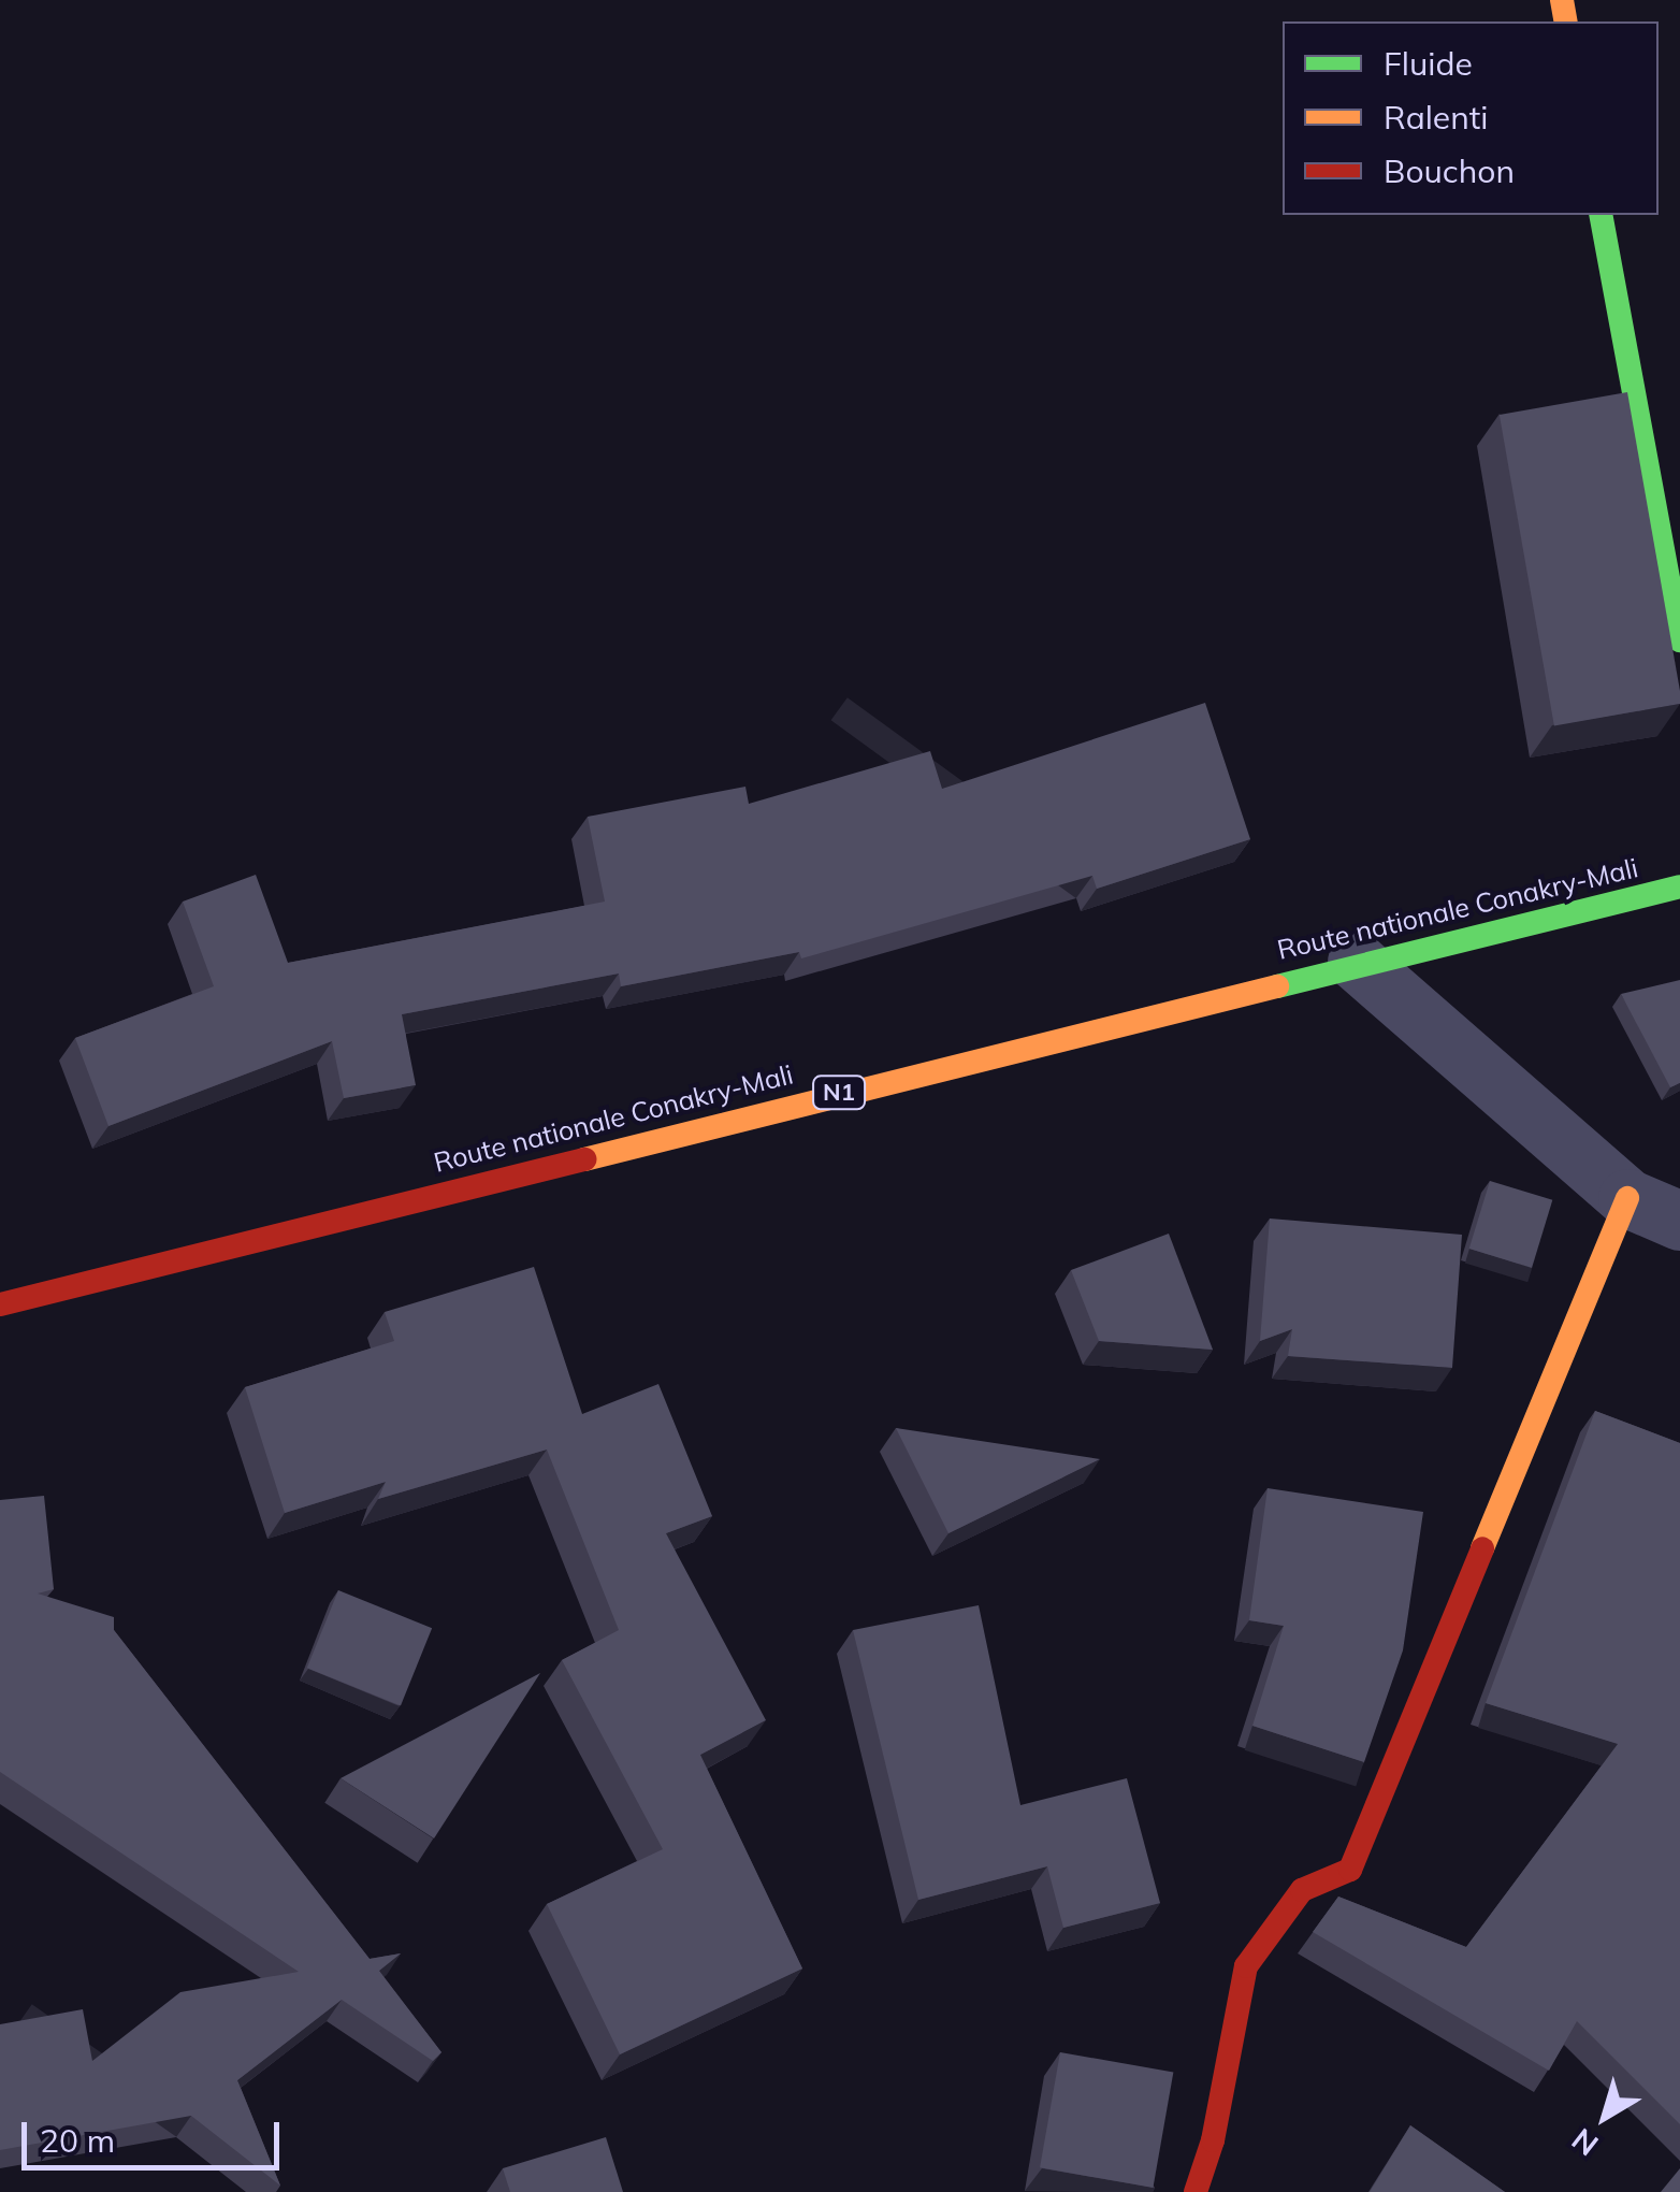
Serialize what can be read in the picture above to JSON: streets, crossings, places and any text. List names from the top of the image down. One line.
{"streets":{"main road":["Route nationale Conakry-Mali","N1"]},"legend":["Fluide","Ralenti","Bouchon"],"scale_bar":"20 m","north":"bottom left"}
